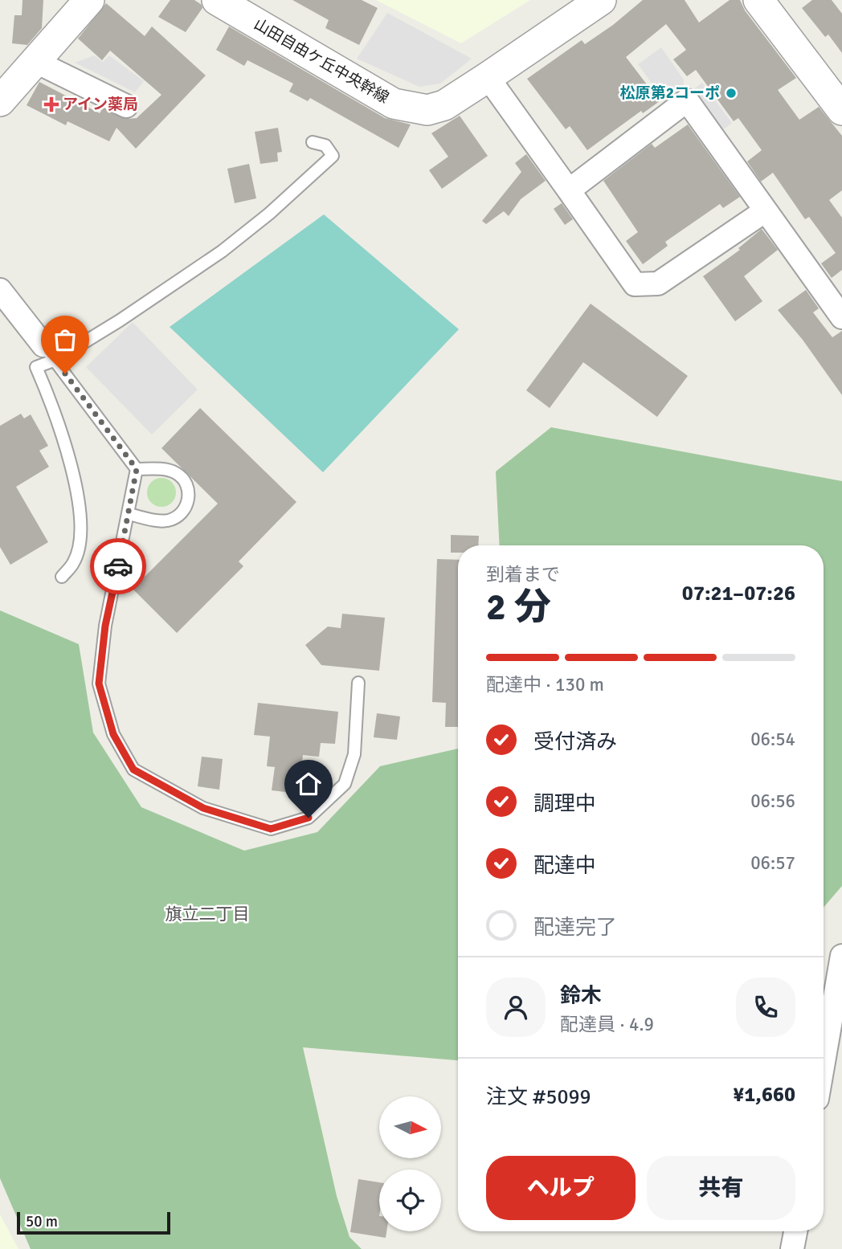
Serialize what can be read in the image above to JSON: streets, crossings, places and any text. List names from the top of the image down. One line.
{"streets":{"street":["山田自由ケ丘中央幹線"]},"districts":["旗立二丁目"],"places":{"other":["松原第2コーポ"],"health":["アイン薬局"]},"scale_bar":"50 m","north":"right","page":{"heading":["2 分","到着まで","07:21–07:26"],"panel":["鈴木","配達員 · 4.9","注文 #5099","¥1,660"],"bar":"配達中 · 130 m","list":[["受付済み","06:54"],["調理中","06:56"],["配達中","06:57"],"配達完了"],"buttons":["ヘルプ","共有"],"scale":"50 m"}}
